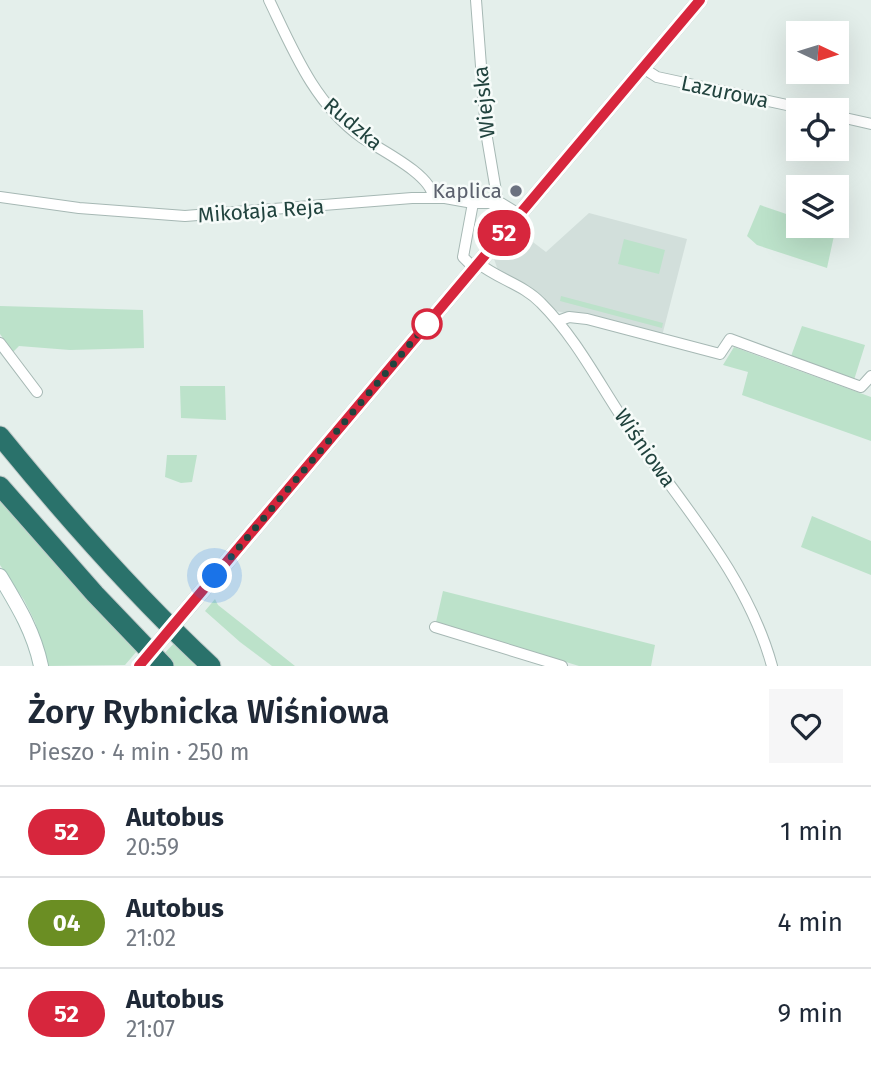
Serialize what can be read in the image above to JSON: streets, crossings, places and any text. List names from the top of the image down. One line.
{"streets":{"street":["Lazurowa","Wiejska","Rudzka","Mikołaja Reja","Wiśniowa"]},"crossings":[["Wiejska","Mikołaja Reja"],["Rudzka","Mikołaja Reja"]],"places":["Kaplica"],"lines":["bus line 52"],"north":"right","page":{"on_map":"52","heading":["Żory Rybnicka Wiśniowa","Pieszo · 4 min · 250 m"],"list":[{"mark":"52","name":"Autobus","note":"20:59","value":"1 min"},{"mark":"04","name":"Autobus","note":"21:02","value":"4 min"},{"mark":"52","name":"Autobus","note":"21:07","value":"9 min"}]}}
